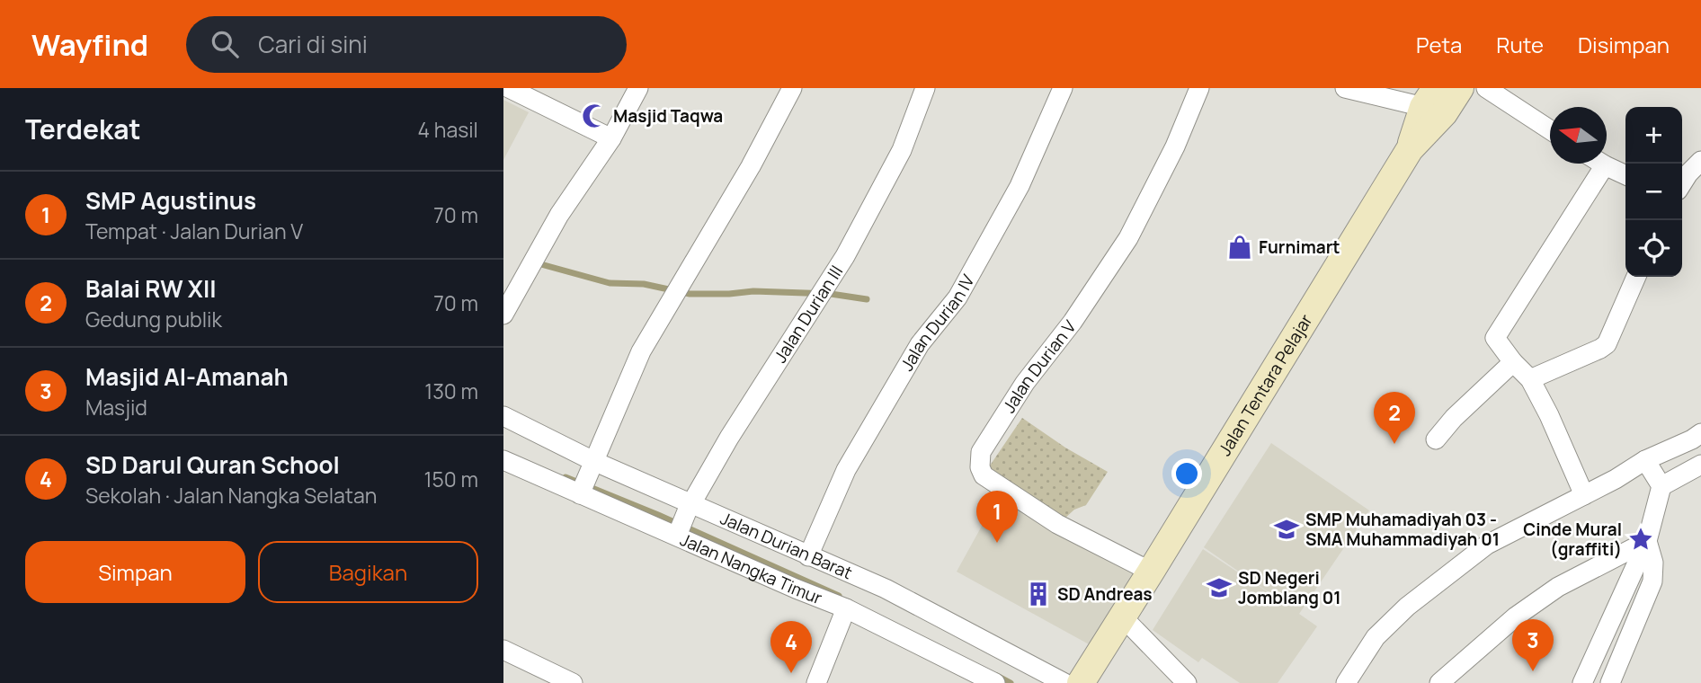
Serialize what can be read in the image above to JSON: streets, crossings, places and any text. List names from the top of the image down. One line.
{"streets":{"main road":["Jalan Tentara Pelajar"],"street":["Jalan Durian III","Jalan Durian IV","Jalan Durian V","Jalan Durian Barat","Jalan Nangka Timur"]},"crossings":[["Jalan Durian III","Jalan Durian Barat"],["Jalan Durian III","Jalan Nangka Timur"],["Jalan Durian IV","Jalan Durian Barat"],["Jalan Durian V","Jalan Tentara Pelajar"],["Jalan Durian Barat","Jalan Nangka Timur"]],"places":{"mosque":["Masjid Taqwa"],"shop":["Furnimart"],"school or university":["SMP Muhamadiyah 03 - SMA Muhammadiyah 01","SD Negeri Jomblang 01"],"place":["Cinde Mural (graffiti)"],"building":["SD Andreas"]},"north":"left","page":{"header":"Wayfind","search":"Cari di sini","nav":["Peta","Rute","Disimpan"],"heading":["Terdekat","4 hasil"],"map_buttons":["+","−"],"list":[{"mark":"1","name":"SMP Agustinus","note":"Tempat · Jalan Durian V","value":"70 m"},{"mark":"2","name":"Balai RW XII","note":"Gedung publik","value":"70 m"},{"mark":"3","name":"Masjid Al-Amanah","note":"Masjid","value":"130 m"},{"mark":"4","name":"SD Darul Quran School","note":"Sekolah · Jalan Nangka Selatan","value":"150 m"}],"pins":["2","1","3","4"],"buttons":["Simpan","Bagikan"]}}
